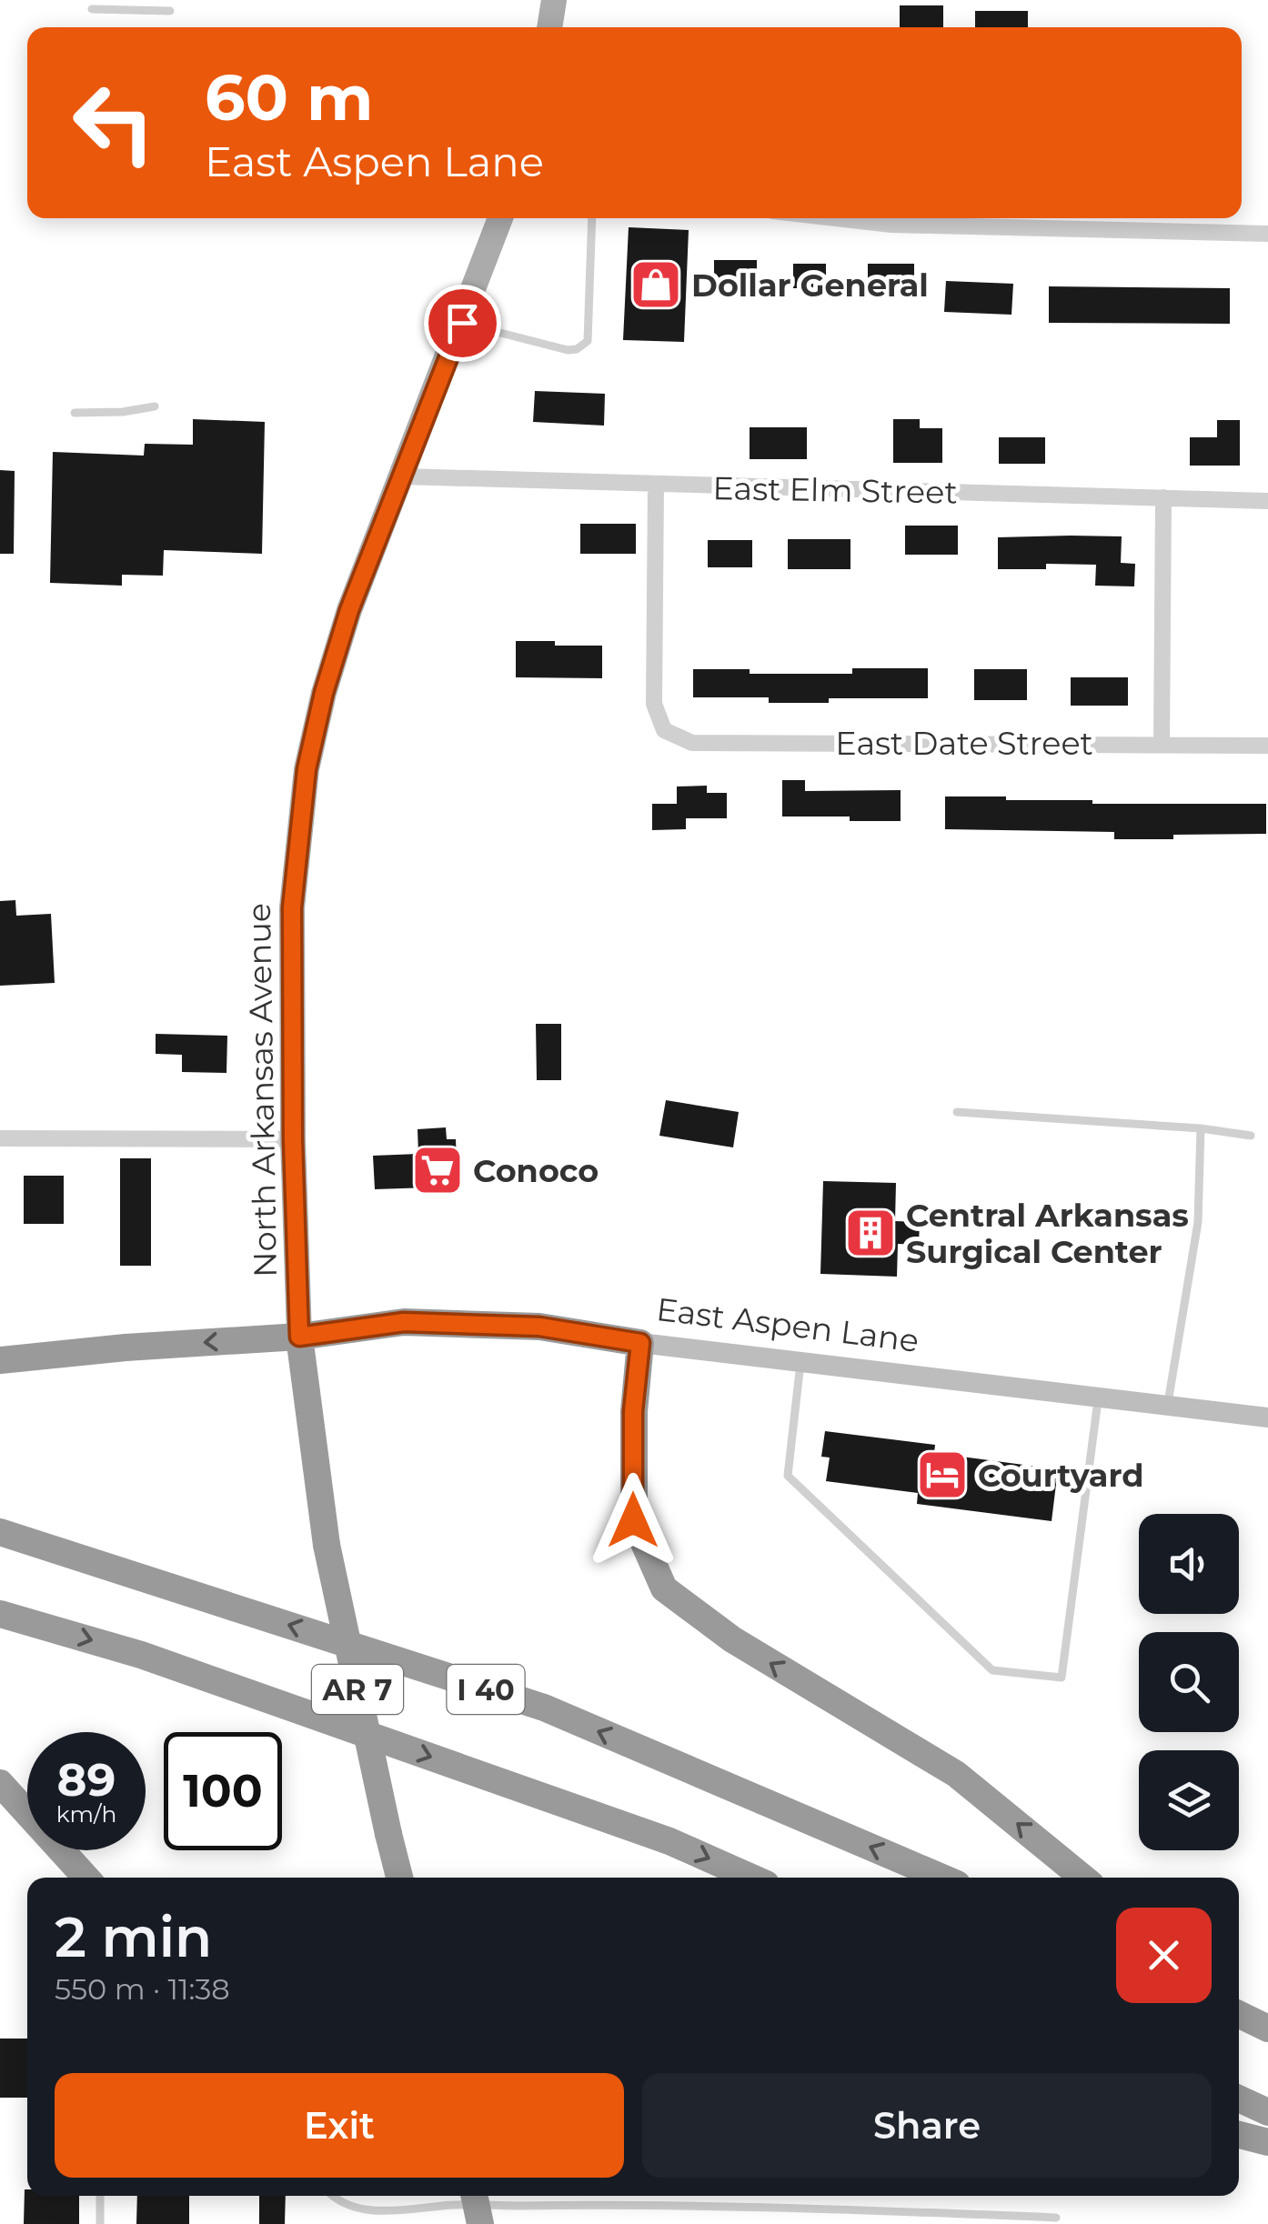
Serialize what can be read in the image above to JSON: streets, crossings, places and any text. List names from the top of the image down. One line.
{"streets":{"highway":["North Arkansas Avenue","East Aspen Lane","AR 7","I 40"],"street":["East Elm Street","East Date Street"]},"crossings":[["East Elm Street","East Date Street"],["East Elm Street","North Arkansas Avenue"],["North Arkansas Avenue","East Aspen Lane"]],"places":{"shop":["Dollar General"],"supermarket":["Conoco"],"building":["Central Arkansas Surgical Center"],"hotel":["Courtyard"]},"page":{"turn":["60 m","East Aspen Lane"],"speed":"89 km/h","limit":"100","heading":["2 min","550 m · 11:38"],"buttons":["Exit","Share"]}}
